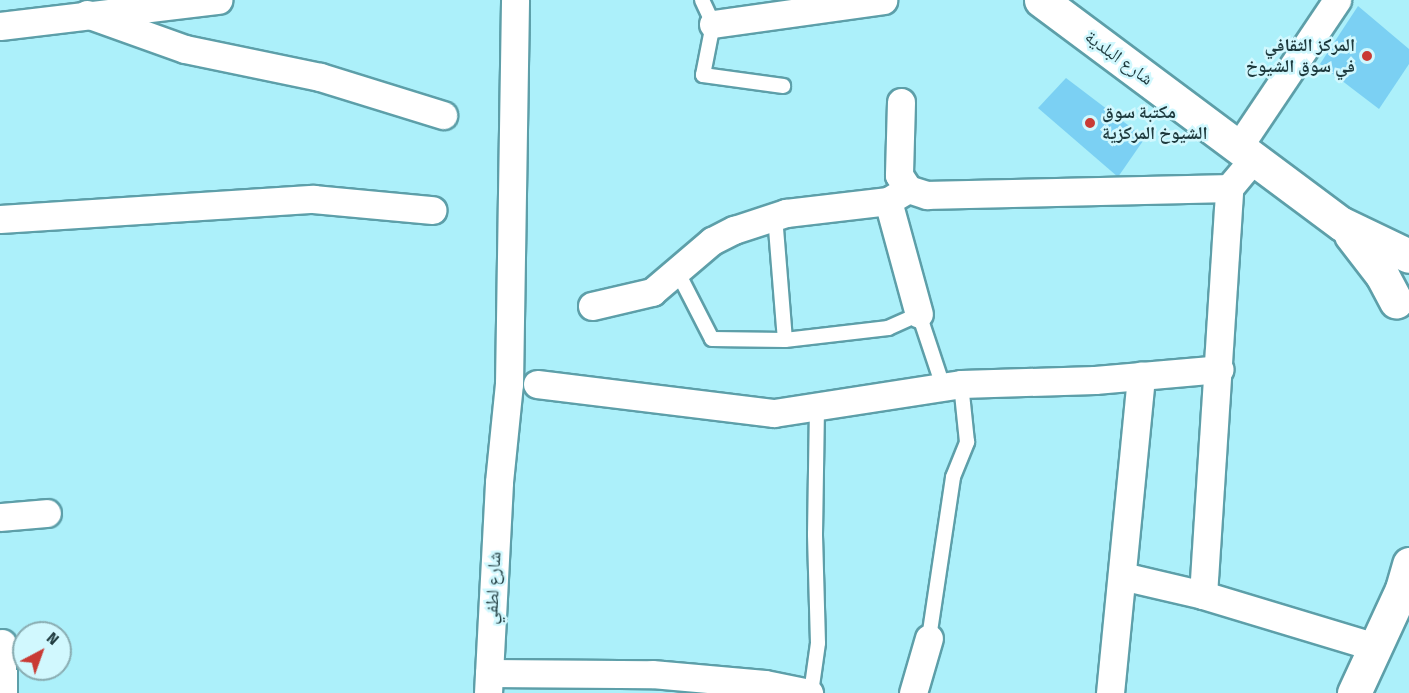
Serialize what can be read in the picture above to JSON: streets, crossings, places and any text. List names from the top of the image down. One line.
{"streets":{"main road":["شارع البلدية"],"street":["شارع لطفي"]},"places":["المركز الثقافي في سوق الشيوخ","مكتبة سوق الشيوخ المركزية"],"north":"top right"}
